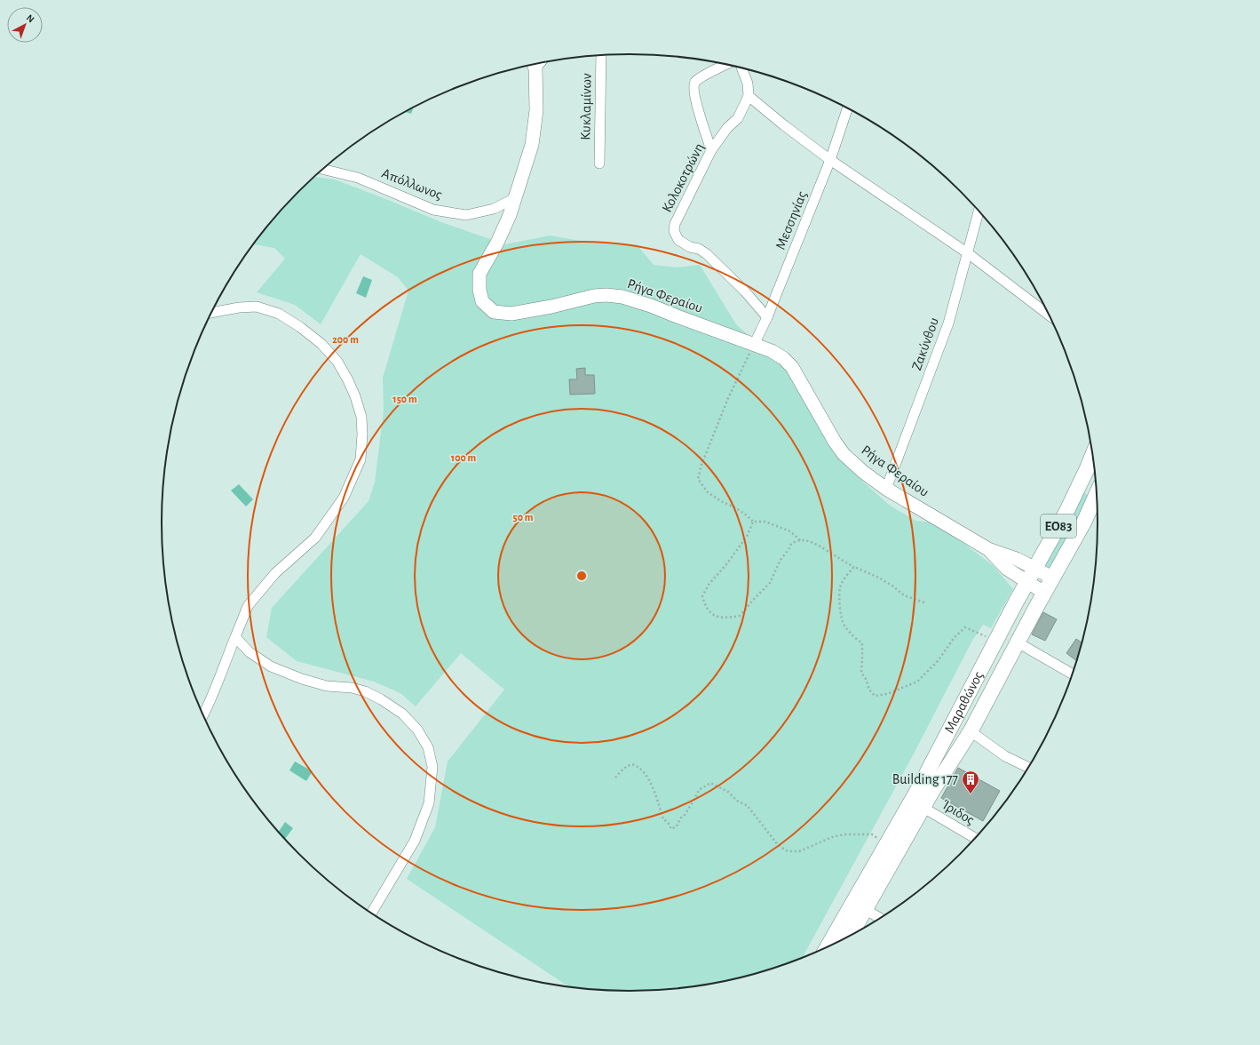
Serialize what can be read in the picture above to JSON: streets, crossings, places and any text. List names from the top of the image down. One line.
{"streets":{"main road":["ΕΟ83","Μαραθώνος"],"street":["Κυκλαμίνων","Κολοκοτρώνη","Απόλλωνος","Μεσσηνίας","Ρήγα Φεραίου","Ζακύνθου","Ίριδος"]},"crossings":[["Κολοκοτρώνη","Μεσσηνίας"],["Απόλλωνος","Ρήγα Φεραίου"],["Μεσσηνίας","Ρήγα Φεραίου"],["Ρήγα Φεραίου","Ζακύνθου"],["Μαραθώνος","Ίριδος"]],"places":{"building":["Building 177"]},"north":"top right","rings":["200 m","150 m","100 m","50 m"]}
